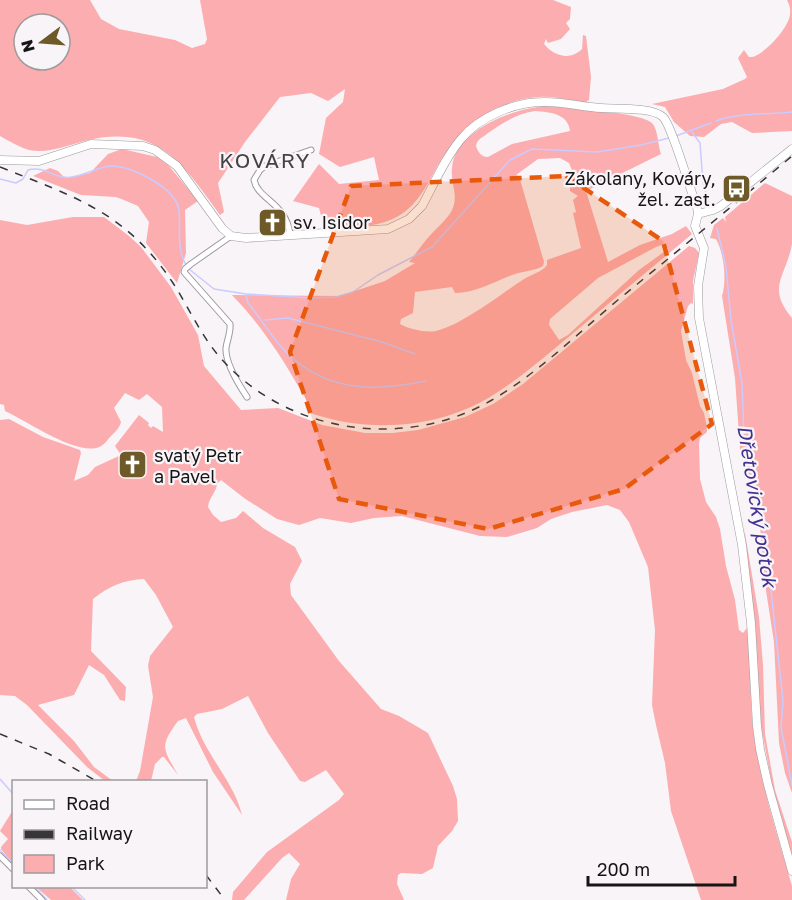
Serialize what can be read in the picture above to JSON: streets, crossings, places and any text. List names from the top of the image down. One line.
{"districts":["KOVÁRY"],"water":["Dřetovický potok"],"places":{"bus stop":["Zákolany, Kováry, žel. zast."],"church":["sv. Isidor","svatý Petr a Pavel"]},"legend":["Road","Railway","Park"],"scale_bar":"200 m","north":"left"}
